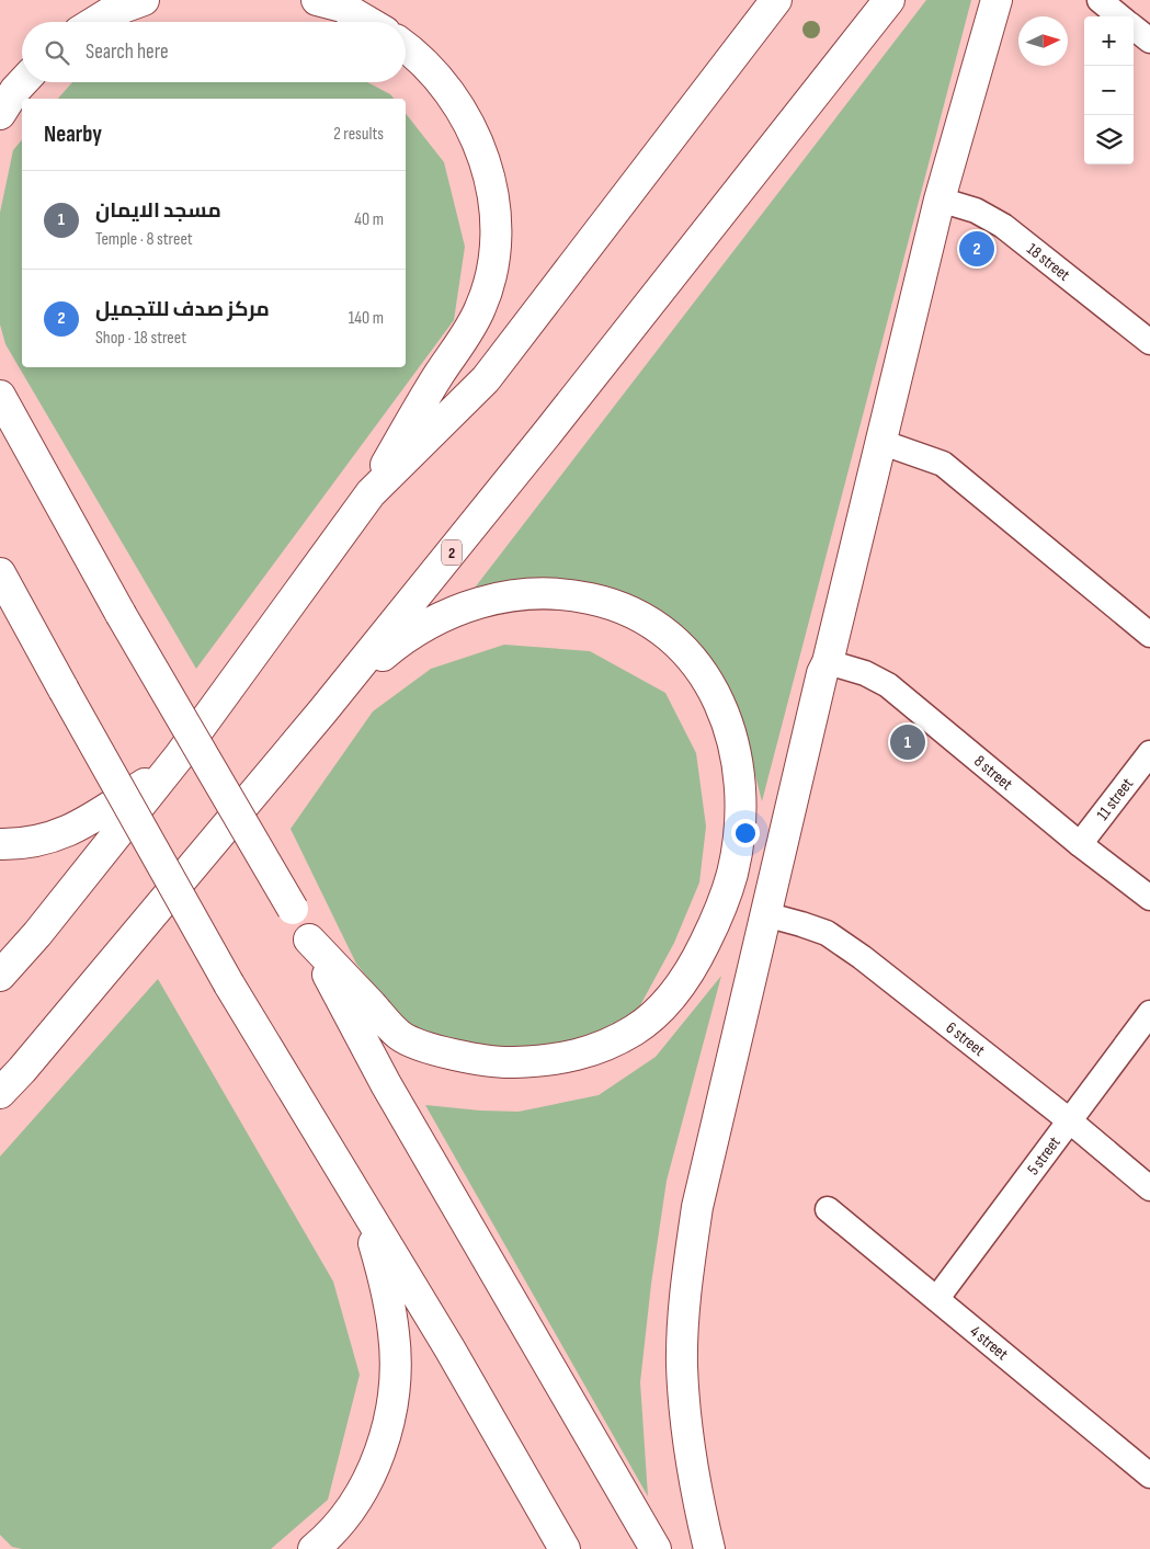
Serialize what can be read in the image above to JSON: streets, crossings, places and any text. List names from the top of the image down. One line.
{"streets":{"highway":["2"],"street":["18 street","8 street","11 street","6 street","5 street","4 street"]},"crossings":[["8 street","11 street"],["6 street","5 street"],["5 street","4 street"]],"north":"right","page":{"map_buttons":["+","−"],"search":"Search here","heading":["Nearby","2 results"],"list":[{"mark":"1","name":"مسجد الايمان","note":"Temple · 8 street","value":"40 m"},{"mark":"2","name":"مركز صدف للتجميل","note":"Shop · 18 street","value":"140 m"}],"pins":["2","1"]}}
